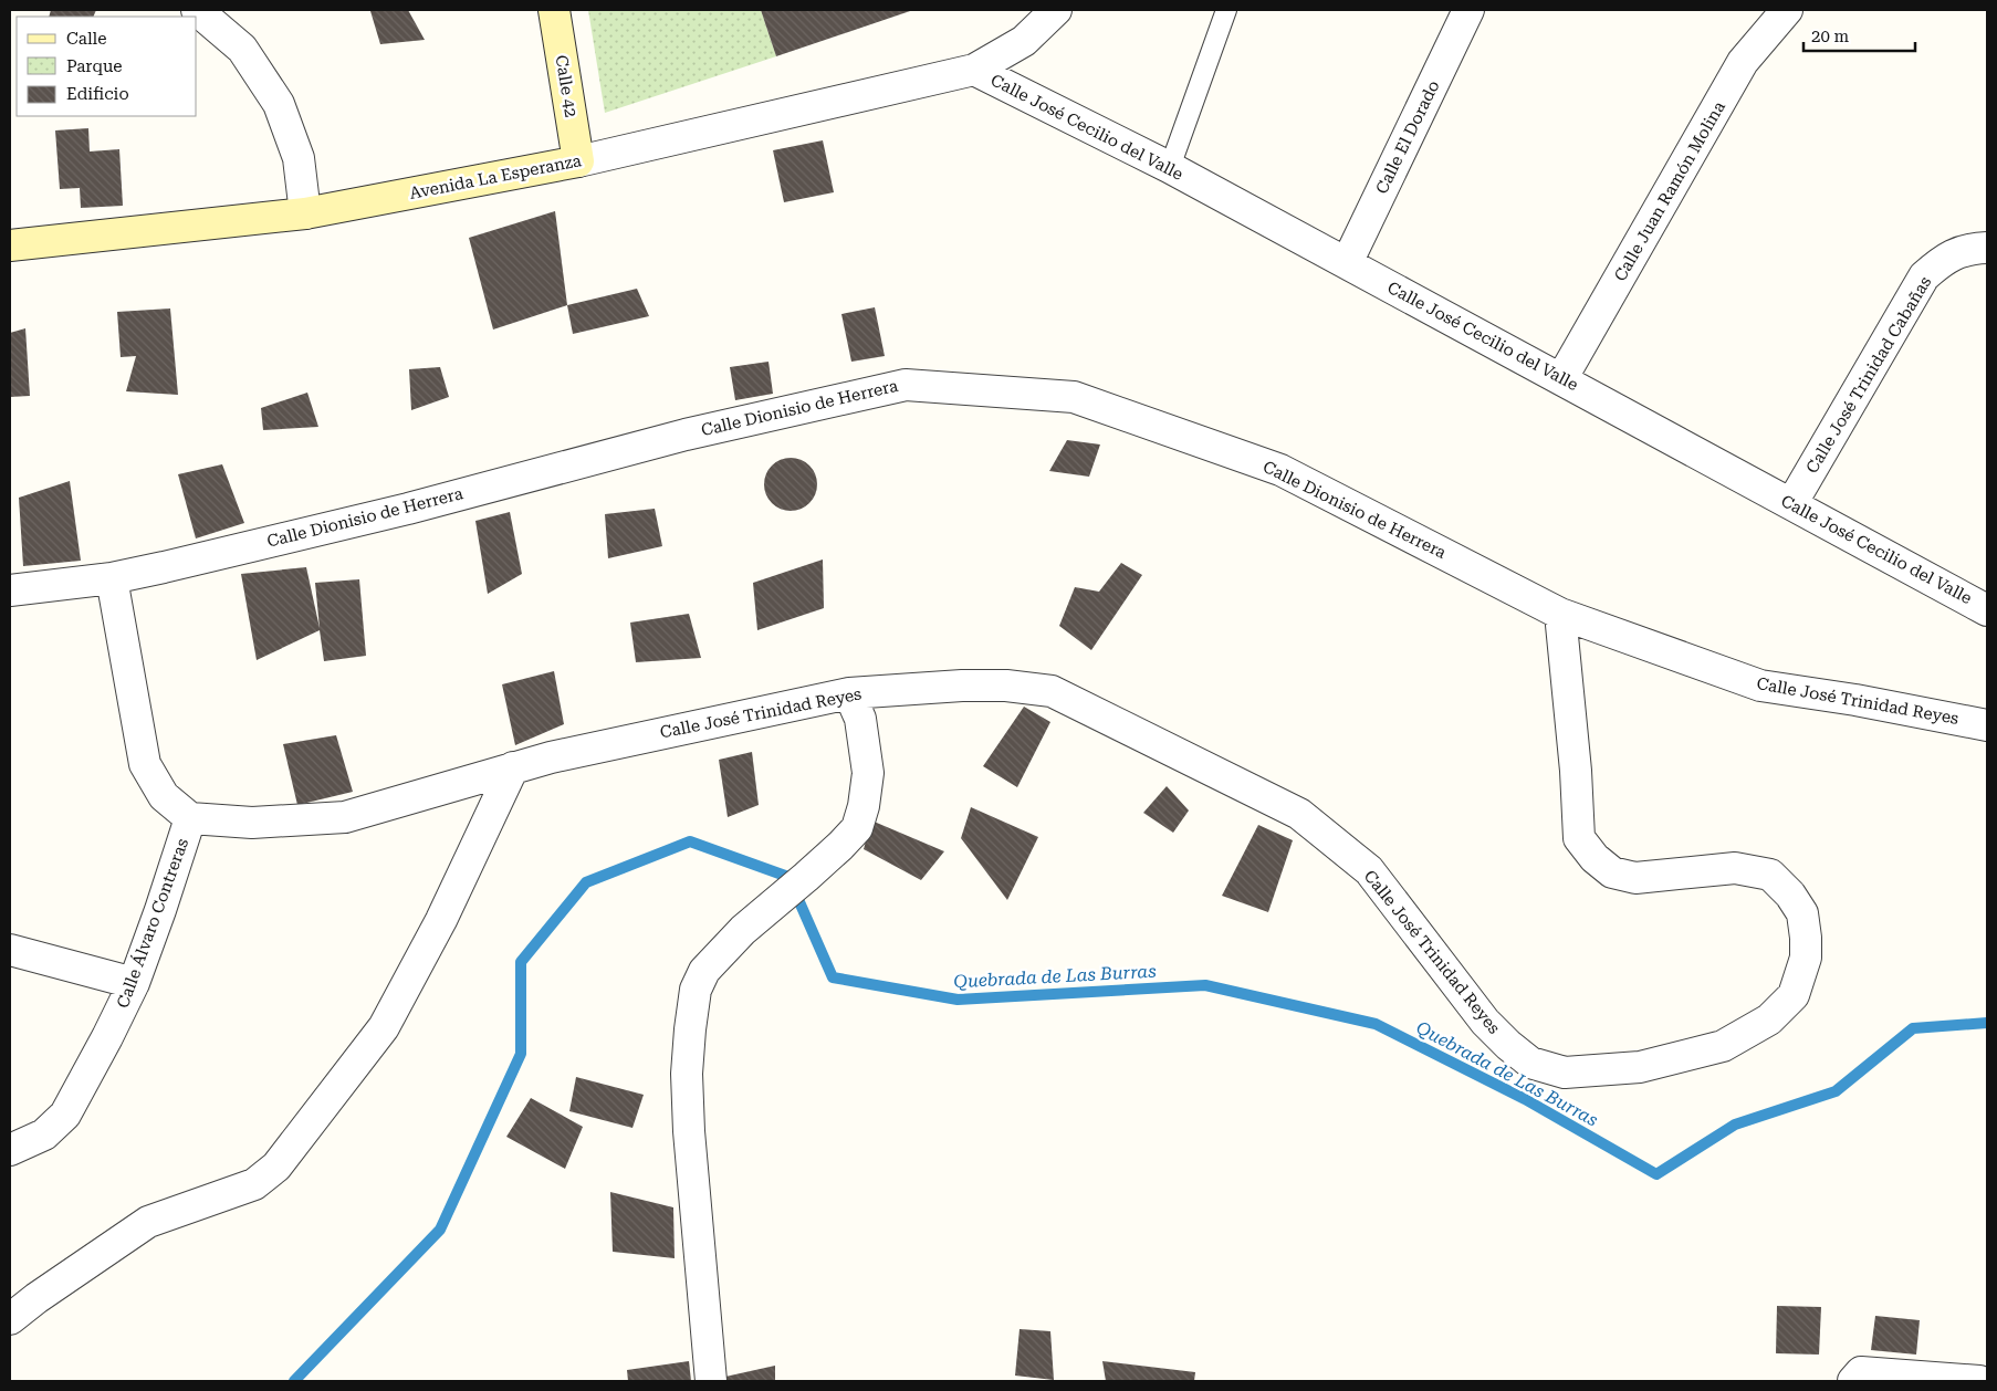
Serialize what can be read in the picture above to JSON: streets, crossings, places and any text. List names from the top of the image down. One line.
{"streets":{"street":["Calle 42","Calle José Cecilio del Valle","Calle El Dorado","Avenida La Esperanza","Calle Juan Ramón Molina","Calle José Trinidad Cabañas","Calle Dionisio de Herrera","Calle José Trinidad Reyes","Calle Álvaro Contreras"]},"crossings":[["Calle 42","Avenida La Esperanza"],["Calle José Cecilio del Valle","Calle El Dorado"],["Calle José Cecilio del Valle","Avenida La Esperanza"],["Calle José Cecilio del Valle","Calle Juan Ramón Molina"],["Calle José Cecilio del Valle","Calle José Trinidad Cabañas"],["Calle Dionisio de Herrera","Calle José Trinidad Reyes"],["Calle José Trinidad Reyes","Calle Álvaro Contreras"]],"water":["Quebrada de Las Burras"],"legend":["Calle","Parque","Edificio"],"scale_bar":"20 m"}
